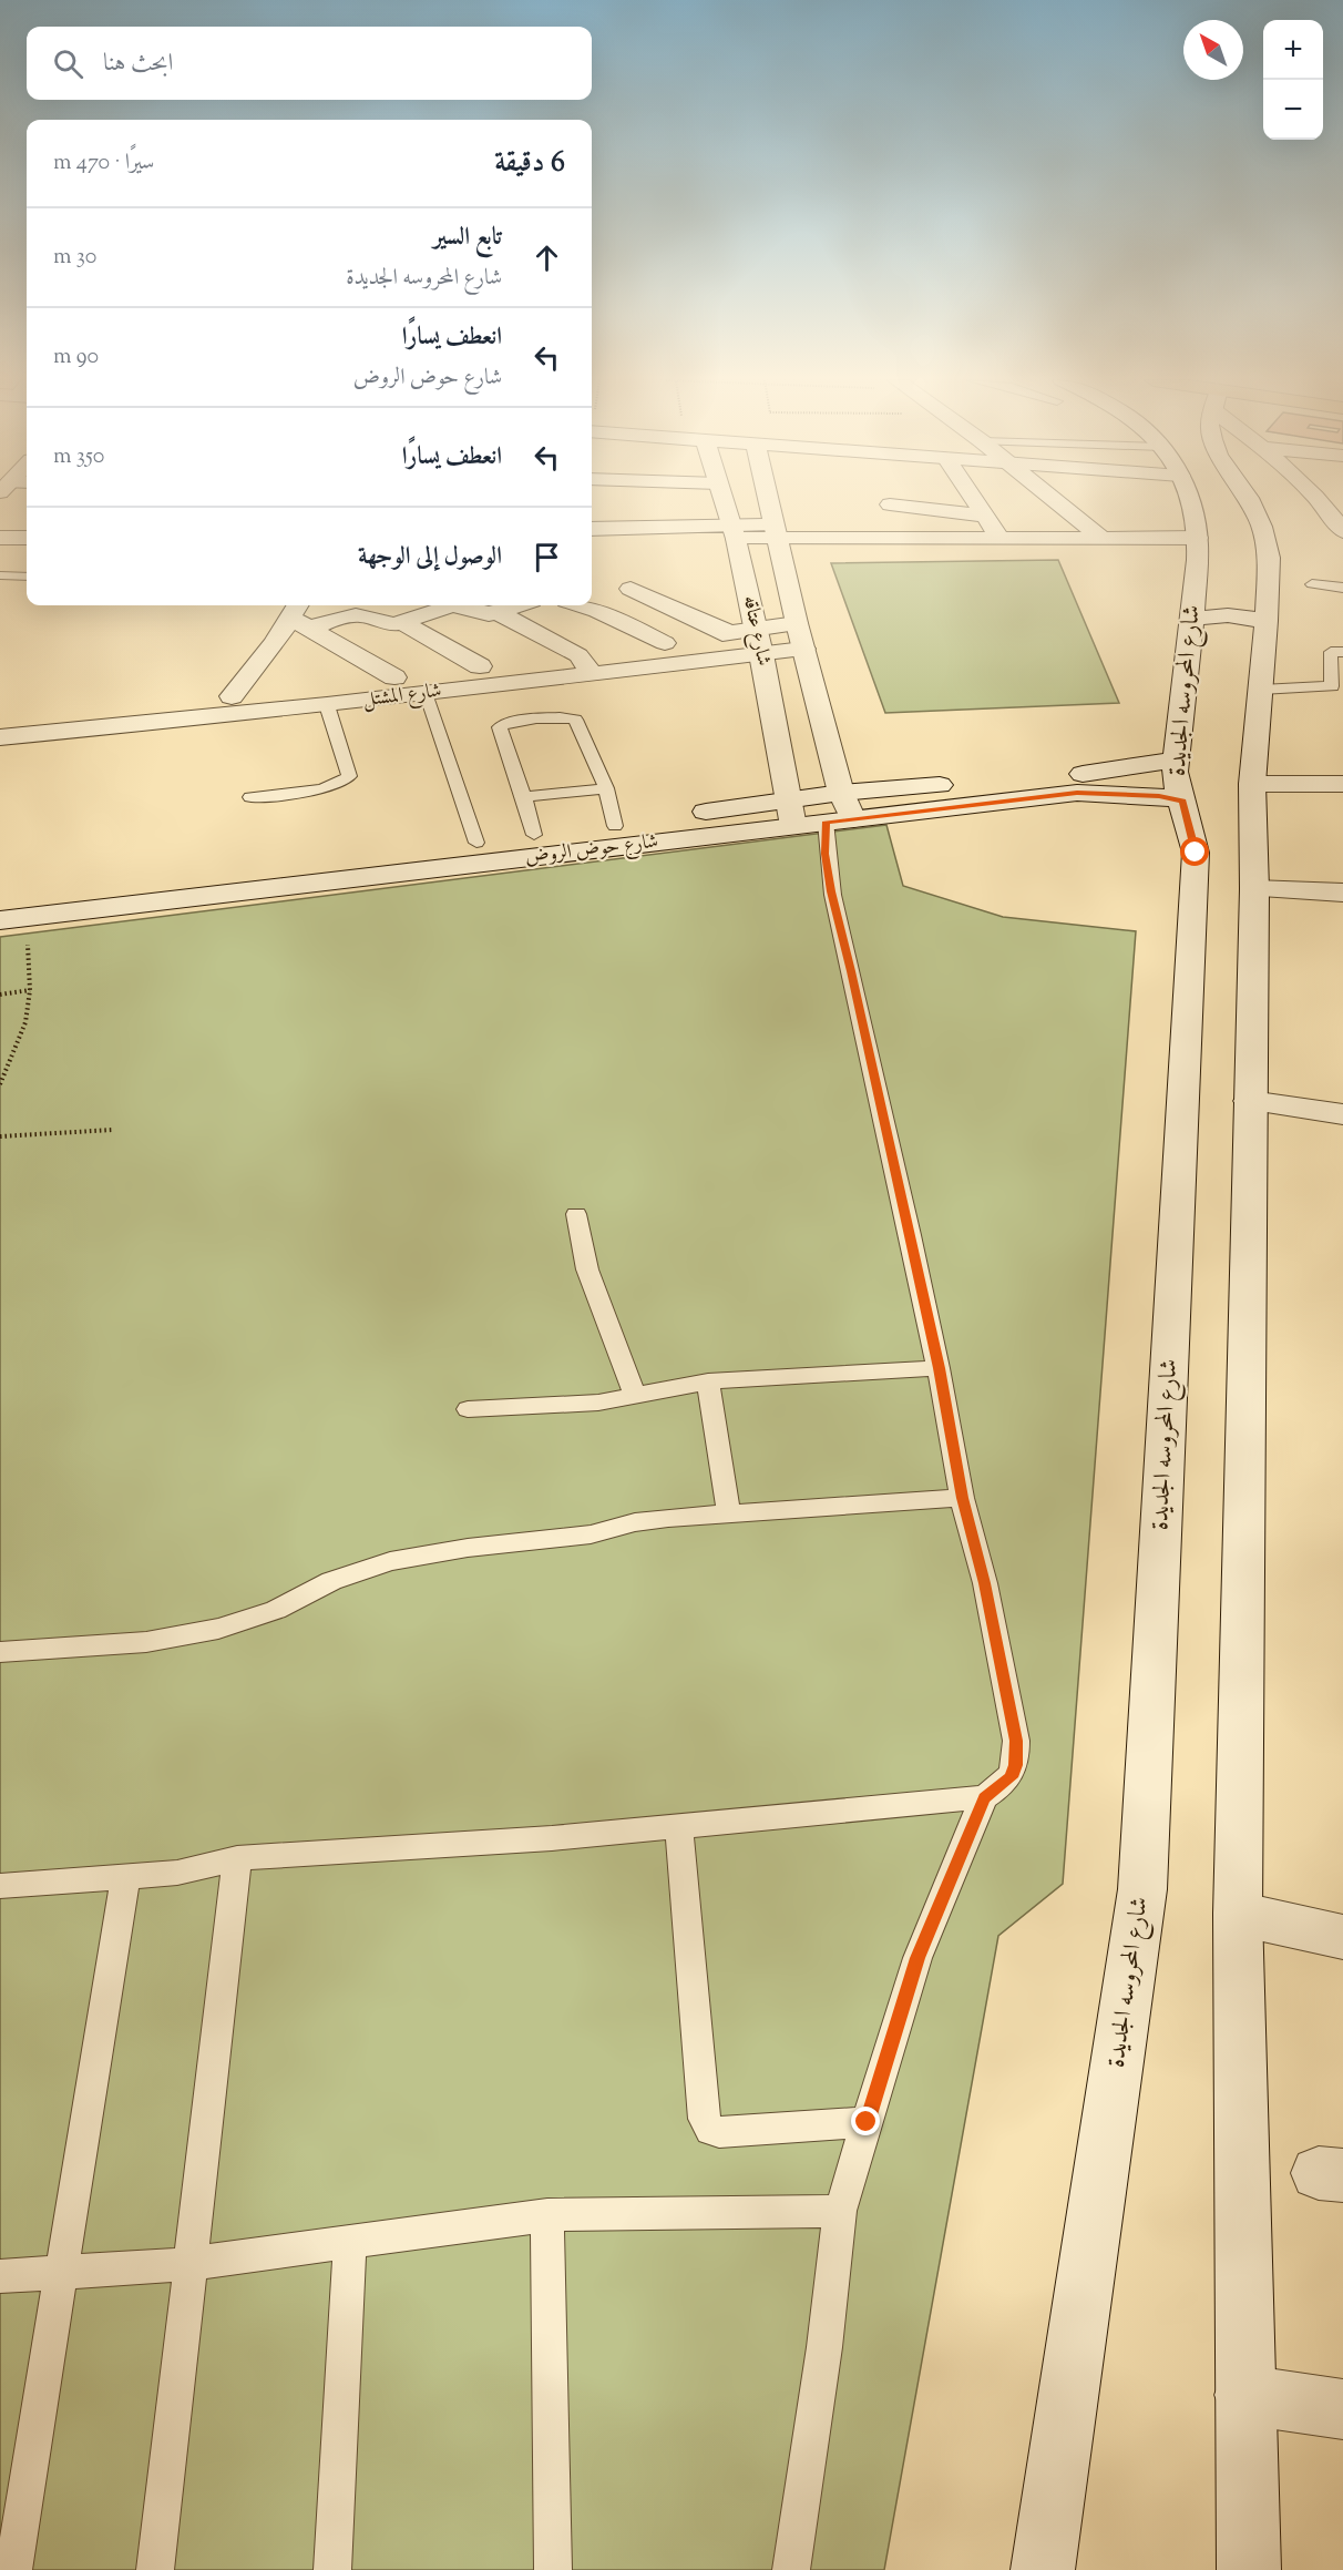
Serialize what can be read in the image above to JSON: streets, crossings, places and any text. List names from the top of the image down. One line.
{"streets":{"street":["شارع عتاقه","شارع المحروسه الجديدة","شارع المشتل","شارع حوض الروض"]},"crossings":[["شارع عتاقه","شارع المشتل"],["شارع عتاقه","شارع حوض الروض"],["شارع المحروسه الجديدة","شارع حوض الروض"]],"north":"top left","page":{"map_buttons":["+","−"],"search":"ابحث هنا","heading":["6 دقيقة","سيرًا · 470 m"],"list":[["تابع السير","شارع المحروسه الجديدة","30 m"],["انعطف يسارًا","شارع حوض الروض","90 m"],["انعطف يسارًا","350 m"],"الوصول إلى الوجهة"]}}
